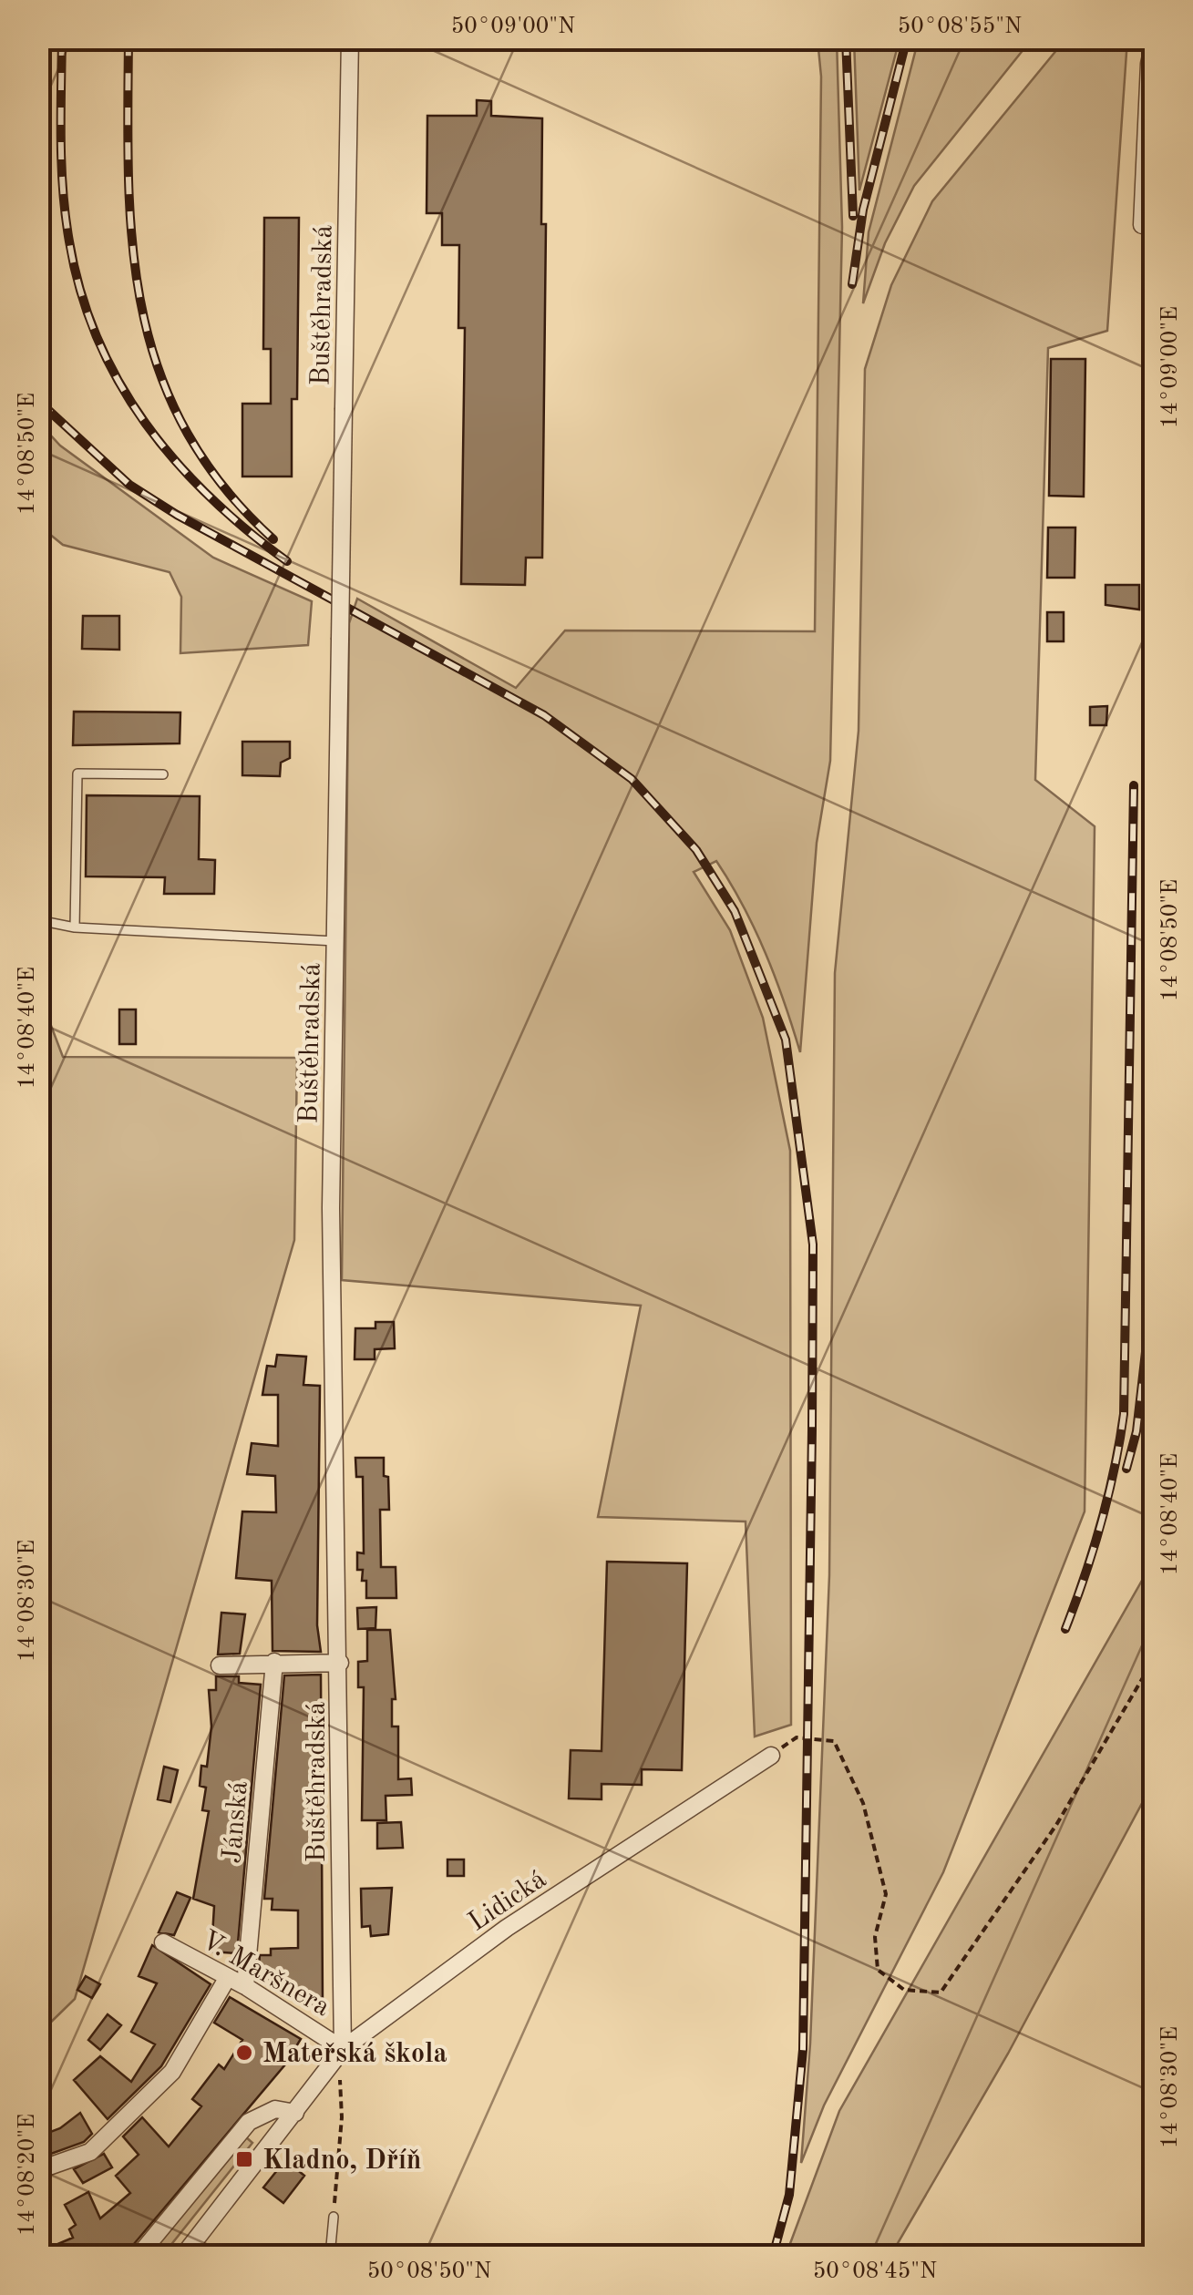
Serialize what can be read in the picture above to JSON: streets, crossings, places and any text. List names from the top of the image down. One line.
{"streets":{"street":["Buštěhradská","Jánská","Lidická","V. Maršnera"]},"crossings":[["Buštěhradská","Lidická"],["Buštěhradská","V. Maršnera"],["Jánská","V. Maršnera"],["Lidická","V. Maršnera"]],"places":{"other":["Mateřská škola"],"transit":["Kladno, Dříň"]},"coordinates":["50°09'00\"N","50°08'55\"N","14°09'00\"E","14°08'50\"E","14°08'40\"E","14°08'30\"E","14°08'20\"E","50°08'50\"N","50°08'45\"N"]}
